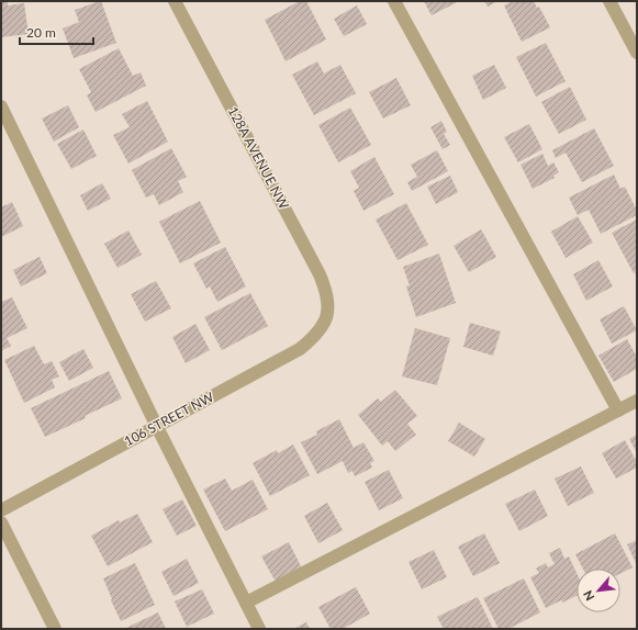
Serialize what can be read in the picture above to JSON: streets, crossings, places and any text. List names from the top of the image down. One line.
{"streets":{"street":["128A AVENUE NW","106 STREET NW"]},"crossings":[["128A AVENUE NW","106 STREET NW"]],"scale_bar":"20 m","north":"bottom left"}
